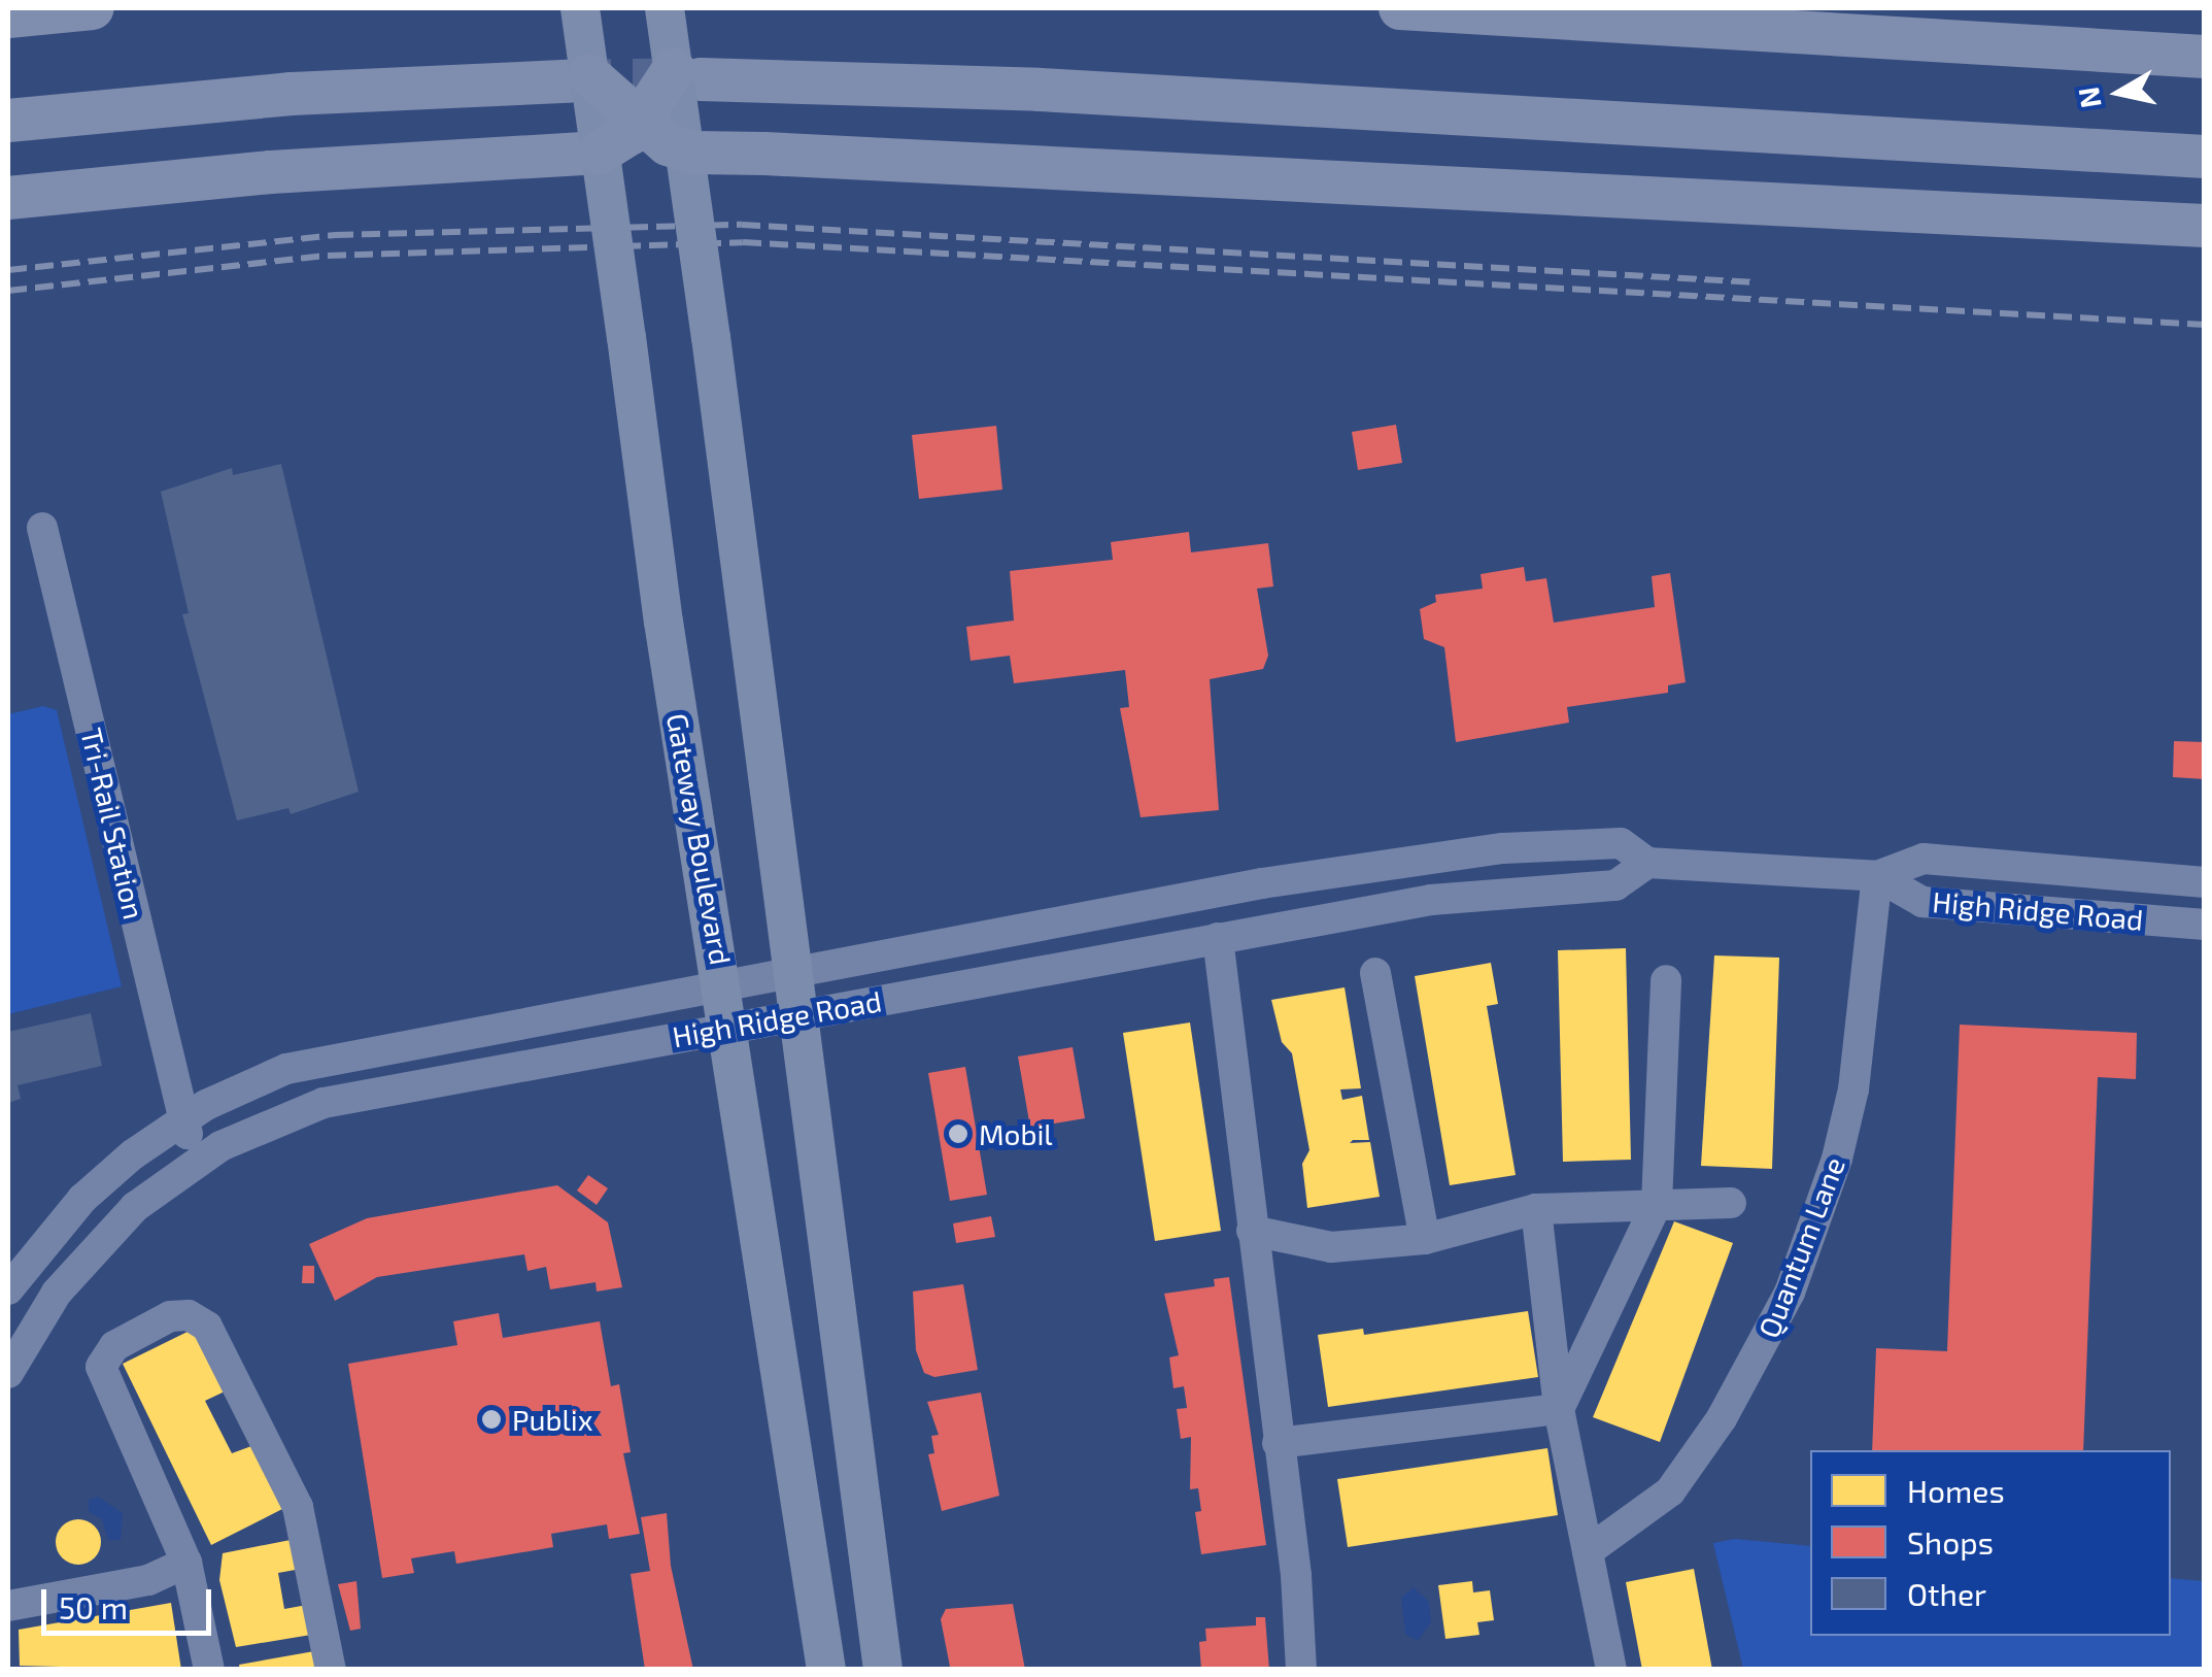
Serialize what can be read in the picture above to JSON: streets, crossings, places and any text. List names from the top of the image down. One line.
{"streets":{"main road":["Gateway Boulevard"],"street":["Tri-Rail Station","High Ridge Road","Quantum Lane"]},"crossings":[["Tri-Rail Station","High Ridge Road"],["Gateway Boulevard","High Ridge Road"],["High Ridge Road","Quantum Lane"]],"places":["Mobil","Publix"],"legend":["Homes","Shops","Other"],"scale_bar":"50 m","north":"left"}
